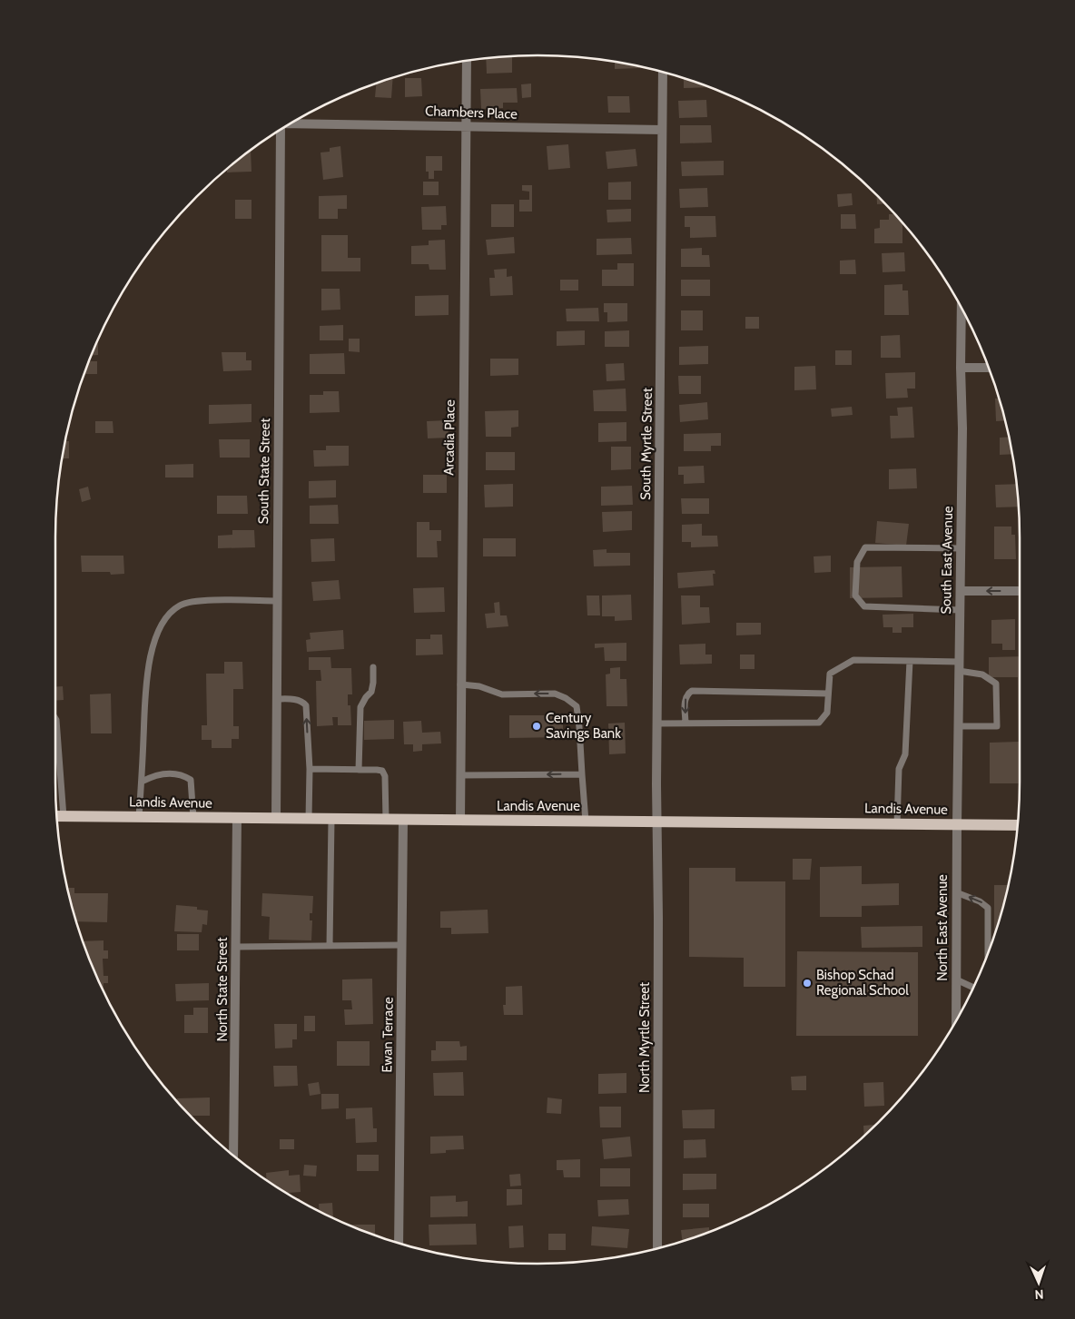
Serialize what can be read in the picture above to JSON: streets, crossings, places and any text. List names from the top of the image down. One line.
{"streets":{"main road":["Landis Avenue"],"street":["Chambers Place","Arcadia Place","South Myrtle Street","South State Street","South East Avenue","North East Avenue","North State Street","Ewan Terrace","North Myrtle Street"]},"crossings":[["Chambers Place","Arcadia Place"],["Chambers Place","South Myrtle Street"],["Arcadia Place","Landis Avenue"],["South Myrtle Street","Landis Avenue"],["South Myrtle Street","North Myrtle Street"],["South State Street","Landis Avenue"],["South East Avenue","Landis Avenue"],["South East Avenue","North East Avenue"],["Landis Avenue","North East Avenue"],["Landis Avenue","North State Street"],["Landis Avenue","Ewan Terrace"],["Landis Avenue","North Myrtle Street"]],"places":["Century Savings Bank","Bishop Schad Regional School"],"north":"bottom"}
